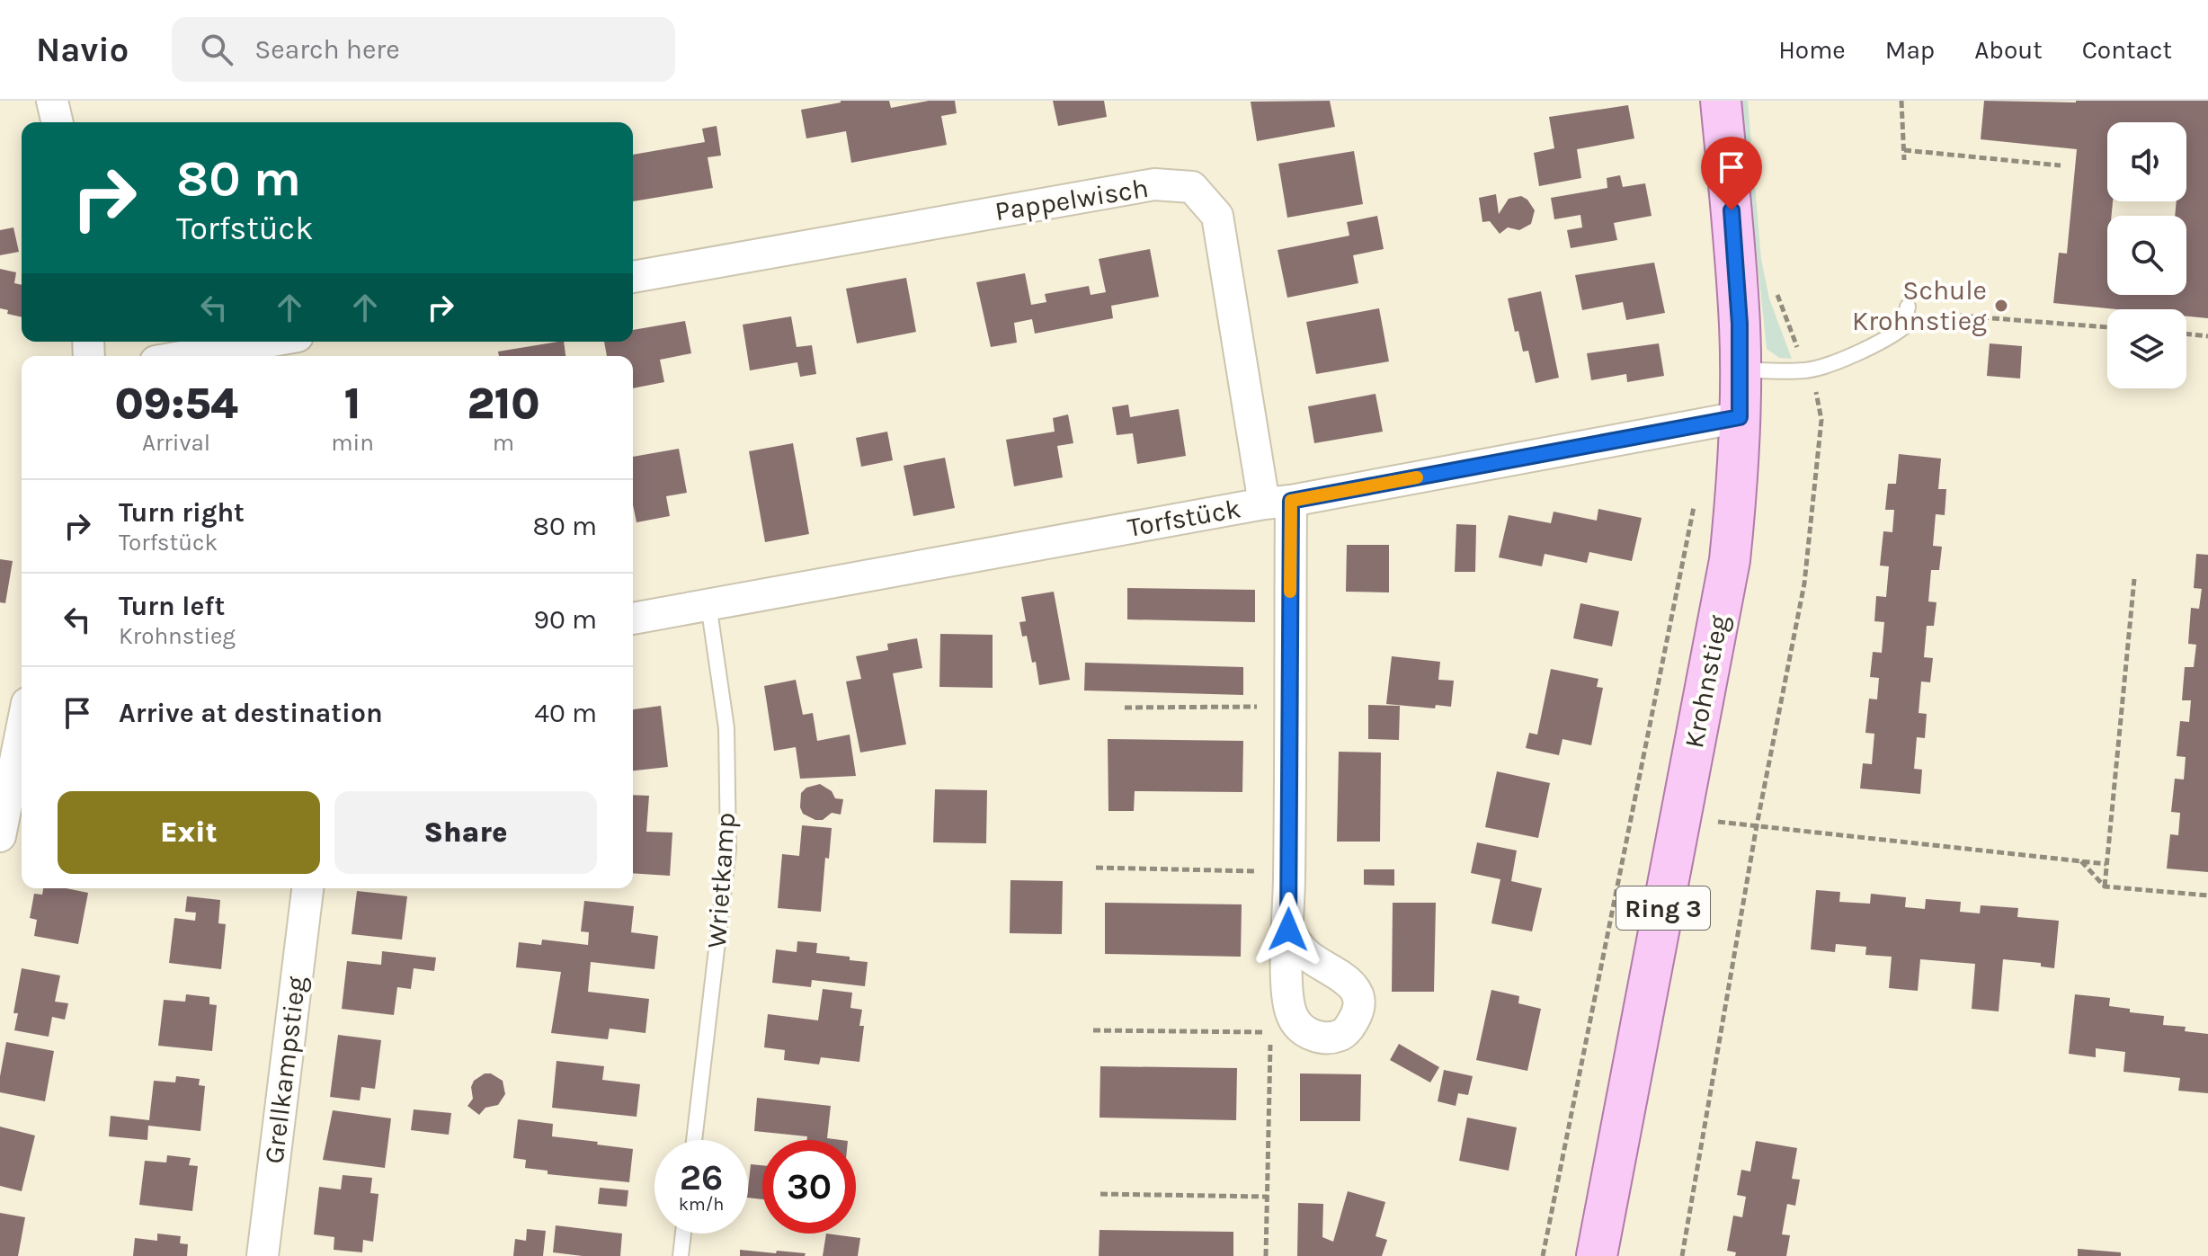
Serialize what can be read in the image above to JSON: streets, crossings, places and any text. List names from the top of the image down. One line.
{"streets":{"main road":["Krohnstieg","Ring 3"],"street":["Pappelwisch","Torfstück","Grellkampstieg"],"lane":["Wrietkamp"]},"crossings":[["Pappelwisch","Torfstück"],["Torfstück","Krohnstieg"],["Torfstück","Wrietkamp"]],"places":["Schule Krohnstieg"],"page":{"header":"Navio","search":"Search here","nav":["Home","Map","About","Contact"],"turn":["80 m","Torfstück"],"eta":["09:54","Arrival","1","min","210","m"],"list":[{"name":"Turn right","note":"Torfstück","value":"80 m"},{"name":"Turn left","note":"Krohnstieg","value":"90 m"},{"name":"Arrive at destination","value":"40 m"}],"buttons":["Exit","Share"],"speed":"26 km/h","limit":"30"}}
